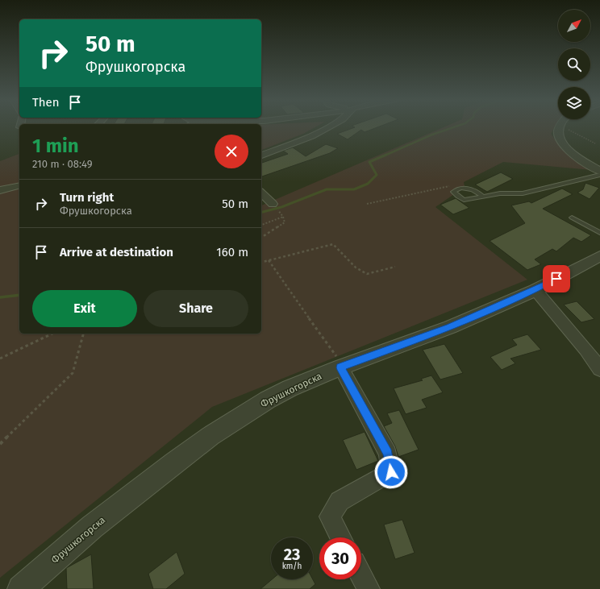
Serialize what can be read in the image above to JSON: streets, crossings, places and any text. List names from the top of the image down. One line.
{"streets":{"street":["Фрушкогорска"]},"north":"top right","page":{"turn":["50 m","Фрушкогорска"],"then":"Then","heading":["1 min","210 m · 08:49"],"list":[{"name":"Turn right","note":"Фрушкогорска","value":"50 m"},{"name":"Arrive at destination","value":"160 m"}],"buttons":["Exit","Share"],"speed":"23 km/h","limit":"30"}}
